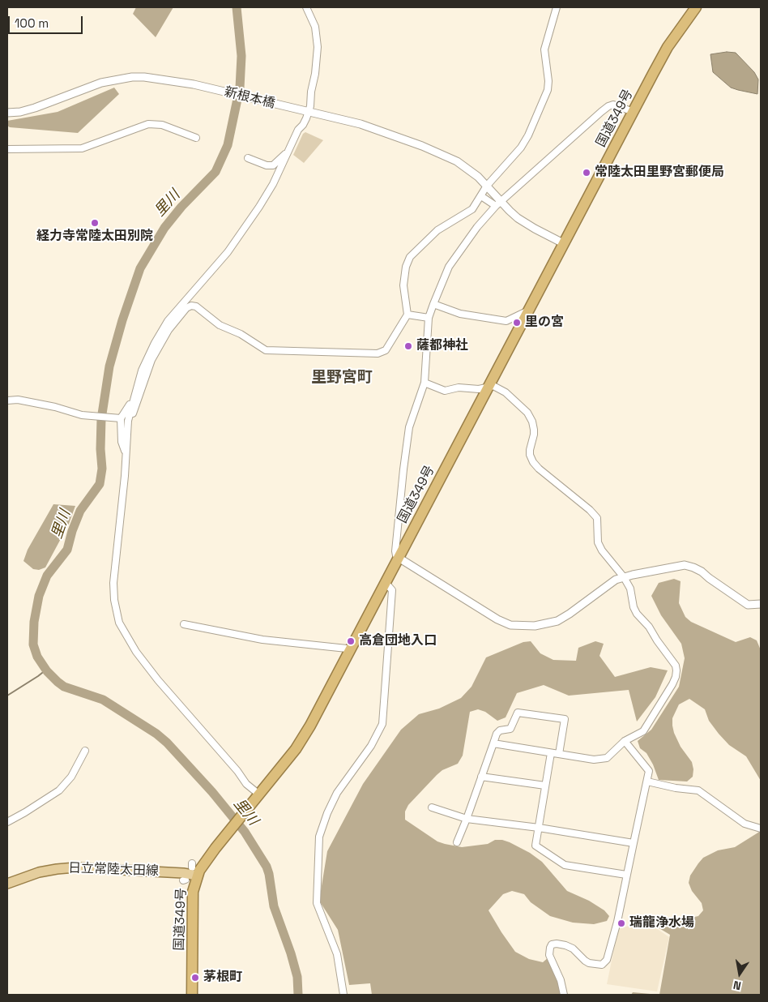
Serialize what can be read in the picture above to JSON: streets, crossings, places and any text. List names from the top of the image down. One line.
{"streets":{"highway":["国道349号"],"main road":["日立常陸太田線"],"street":["新根本橋"]},"crossings":[["新根本橋","国道349号"],["国道349号","日立常陸太田線"]],"districts":["里野宮町"],"water":["里川"],"places":["常陸太田里野宮郵便局","経力寺常陸太田別院","里の宮","薩都神社","高倉団地入口","瑞龍浄水場","茅根町"],"scale_bar":"100 m","north":"bottom"}
